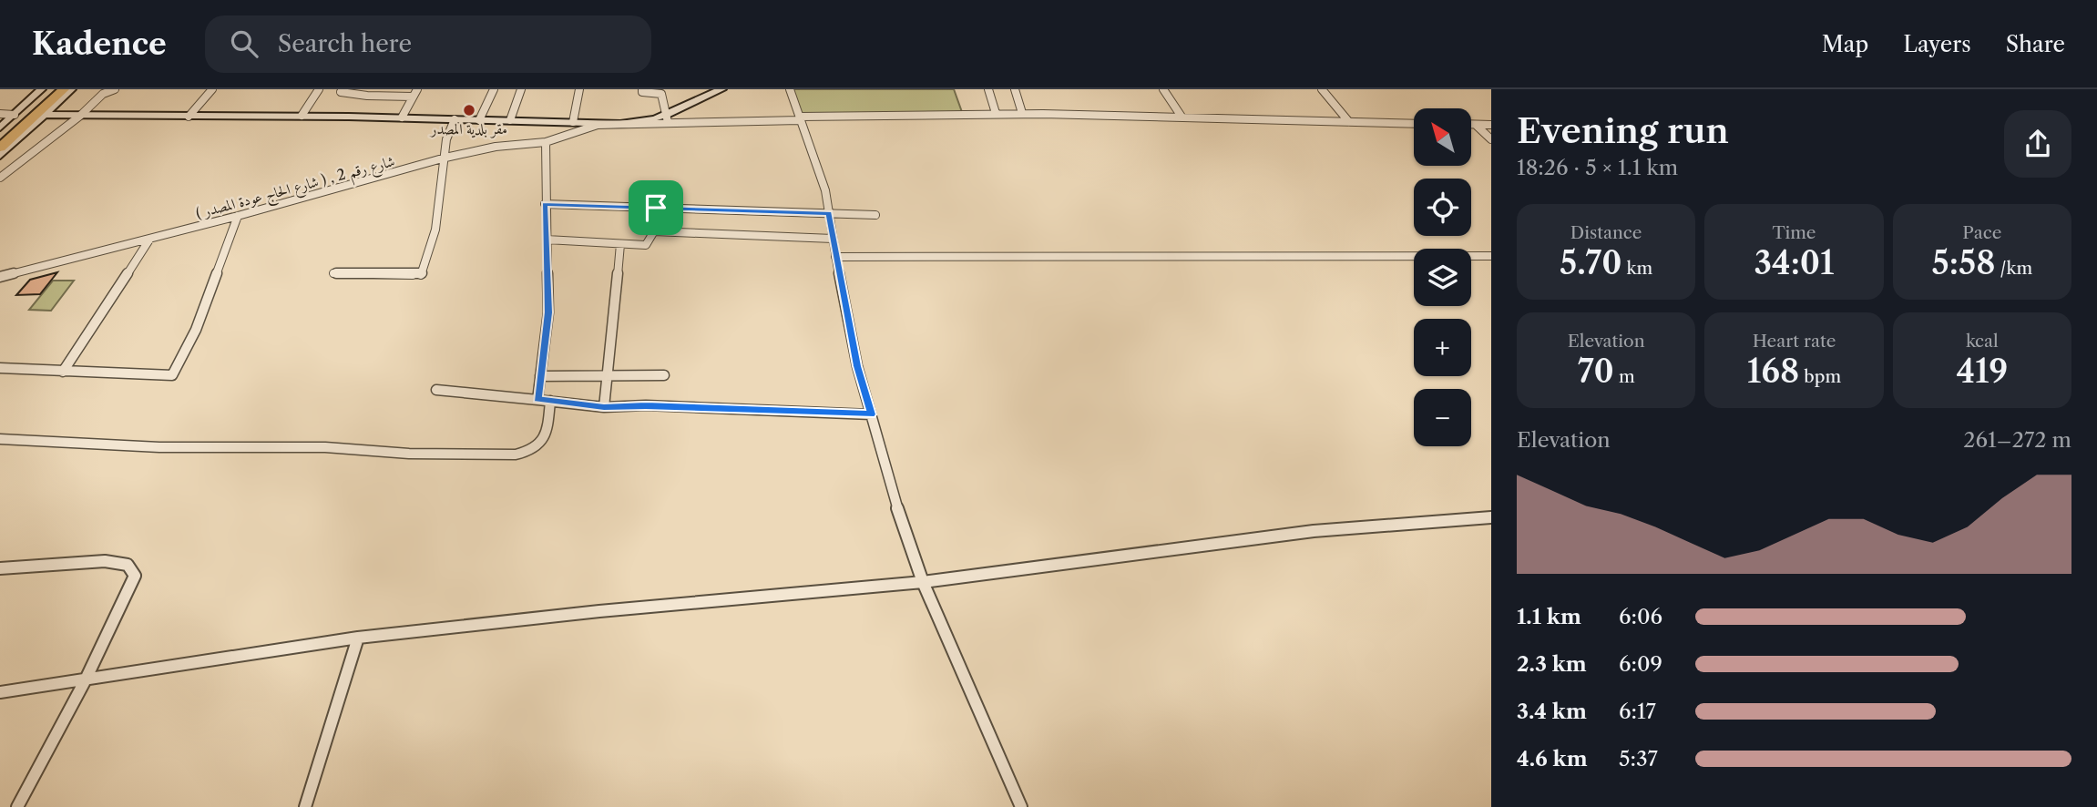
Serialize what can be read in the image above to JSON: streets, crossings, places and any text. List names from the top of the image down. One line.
{"streets":{"street":["شارع رقم 2 , ( شارع الحاج عودة المصدر )"]},"places":["مقر بلدية المصدر"],"north":"top left","page":{"header":"Kadence","search":"Search here","nav":["Map","Layers","Share"],"heading":["Evening run","18:26 · 5 × 1.1 km"],"map_buttons":["+","−"],"stats":[["Distance","5.70 km"],["Time","34:01"],["Pace","5:58 /km"],["Elevation","70 m"],["Heart rate","168 bpm"],["kcal","419"]],"chart":["Elevation","261–272 m"],"list":[{"name":"1.1 km","note":"6:06"},{"name":"2.3 km","note":"6:09"},{"name":"3.4 km","note":"6:17"},{"name":"4.6 km","note":"5:37"}]}}
